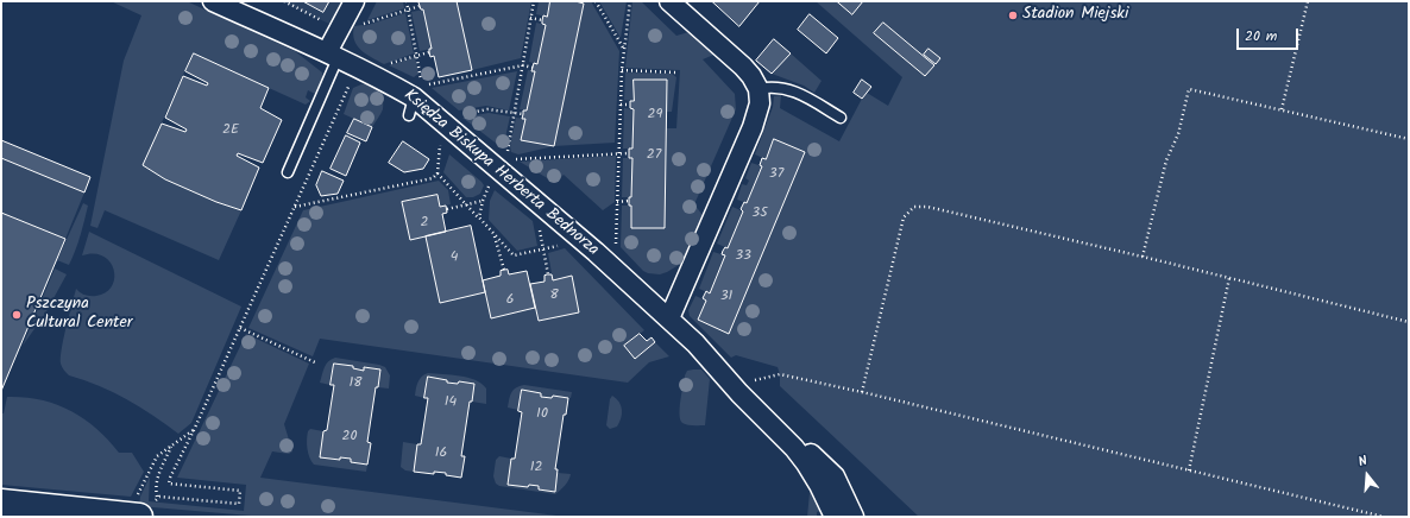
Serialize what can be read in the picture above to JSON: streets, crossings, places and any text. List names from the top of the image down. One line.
{"streets":{"street":["Księdza Biskupa Herberta Bednorza"]},"places":["Stadion Miejski","Pszczyna Cultural Center"],"house_numbers":["29","2E","27","37","35","2","33","4","8","31","6","18","14","10","20","16","12"],"scale_bar":"20 m","north":"top"}
